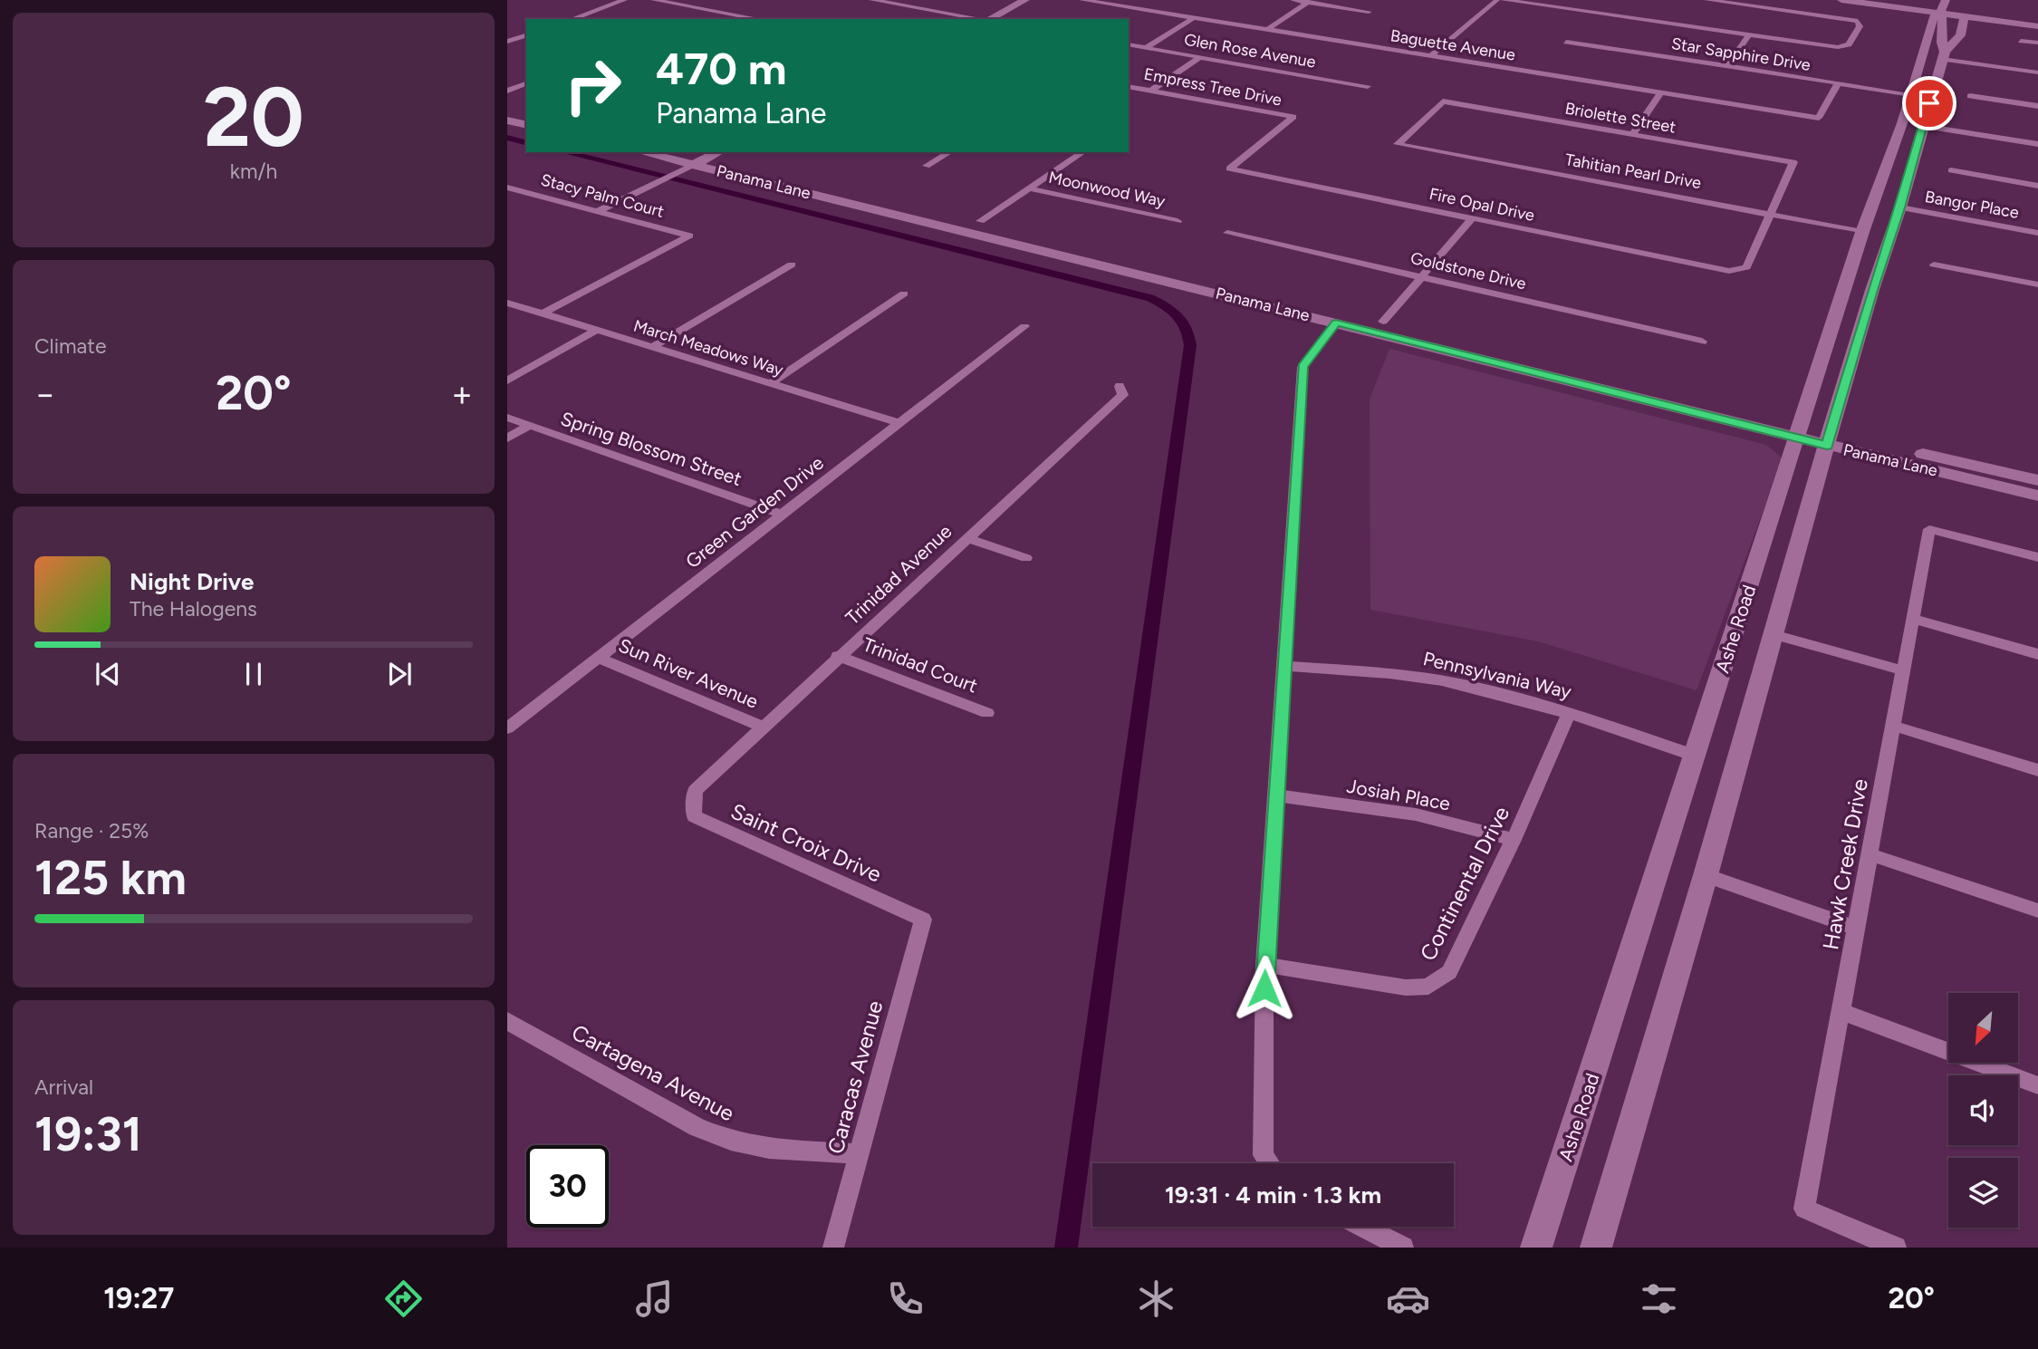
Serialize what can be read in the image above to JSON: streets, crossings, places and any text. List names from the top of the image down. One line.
{"streets":{"main road":["Panama Lane","Ashe Road"],"street":["Baguette Avenue","Glen Rose Avenue","Star Sapphire Drive","Empress Tree Drive","Briolette Street","Tahitian Pearl Drive","Moonwood Way","Stacy Palm Court","Fire Opal Drive","Bangor Place","Goldstone Drive","March Meadows Way","Spring Blossom Street","Green Garden Drive","Trinidad Avenue","Trinidad Court","Sun River Avenue","Pennsylvania Way","Josiah Place","Saint Croix Drive","Hawk Creek Drive","Continental Drive","Cartagena Avenue","Caracas Avenue"]},"crossings":[["Baguette Avenue","Star Sapphire Drive"],["Star Sapphire Drive","Ashe Road"],["Empress Tree Drive","Fire Opal Drive"],["Briolette Street","Tahitian Pearl Drive"],["Briolette Street","Fire Opal Drive"],["Tahitian Pearl Drive","Fire Opal Drive"],["Tahitian Pearl Drive","Ashe Road"],["Panama Lane","Ashe Road"],["Stacy Palm Court","March Meadows Way"],["Bangor Place","Ashe Road"],["March Meadows Way","Green Garden Drive"],["Spring Blossom Street","Green Garden Drive"],["Green Garden Drive","Sun River Avenue"],["Trinidad Avenue","Trinidad Court"],["Trinidad Avenue","Sun River Avenue"],["Trinidad Avenue","Saint Croix Drive"],["Ashe Road","Pennsylvania Way"],["Pennsylvania Way","Continental Drive"],["Josiah Place","Continental Drive"],["Saint Croix Drive","Caracas Avenue"],["Cartagena Avenue","Caracas Avenue"]],"north":"bottom left","page":{"tile":[["20","km/h"],"Climate",["Range · 25%","125 km"],["Arrival","19:31"]],"turn":["470 m","Panama Lane"],"heat":["−","20°","+"],"song":["Night Drive","The Halogens"],"limit":"30","trip":"19:31 · 4 min · 1.3 km","tabs":["19:27","20°"]}}
